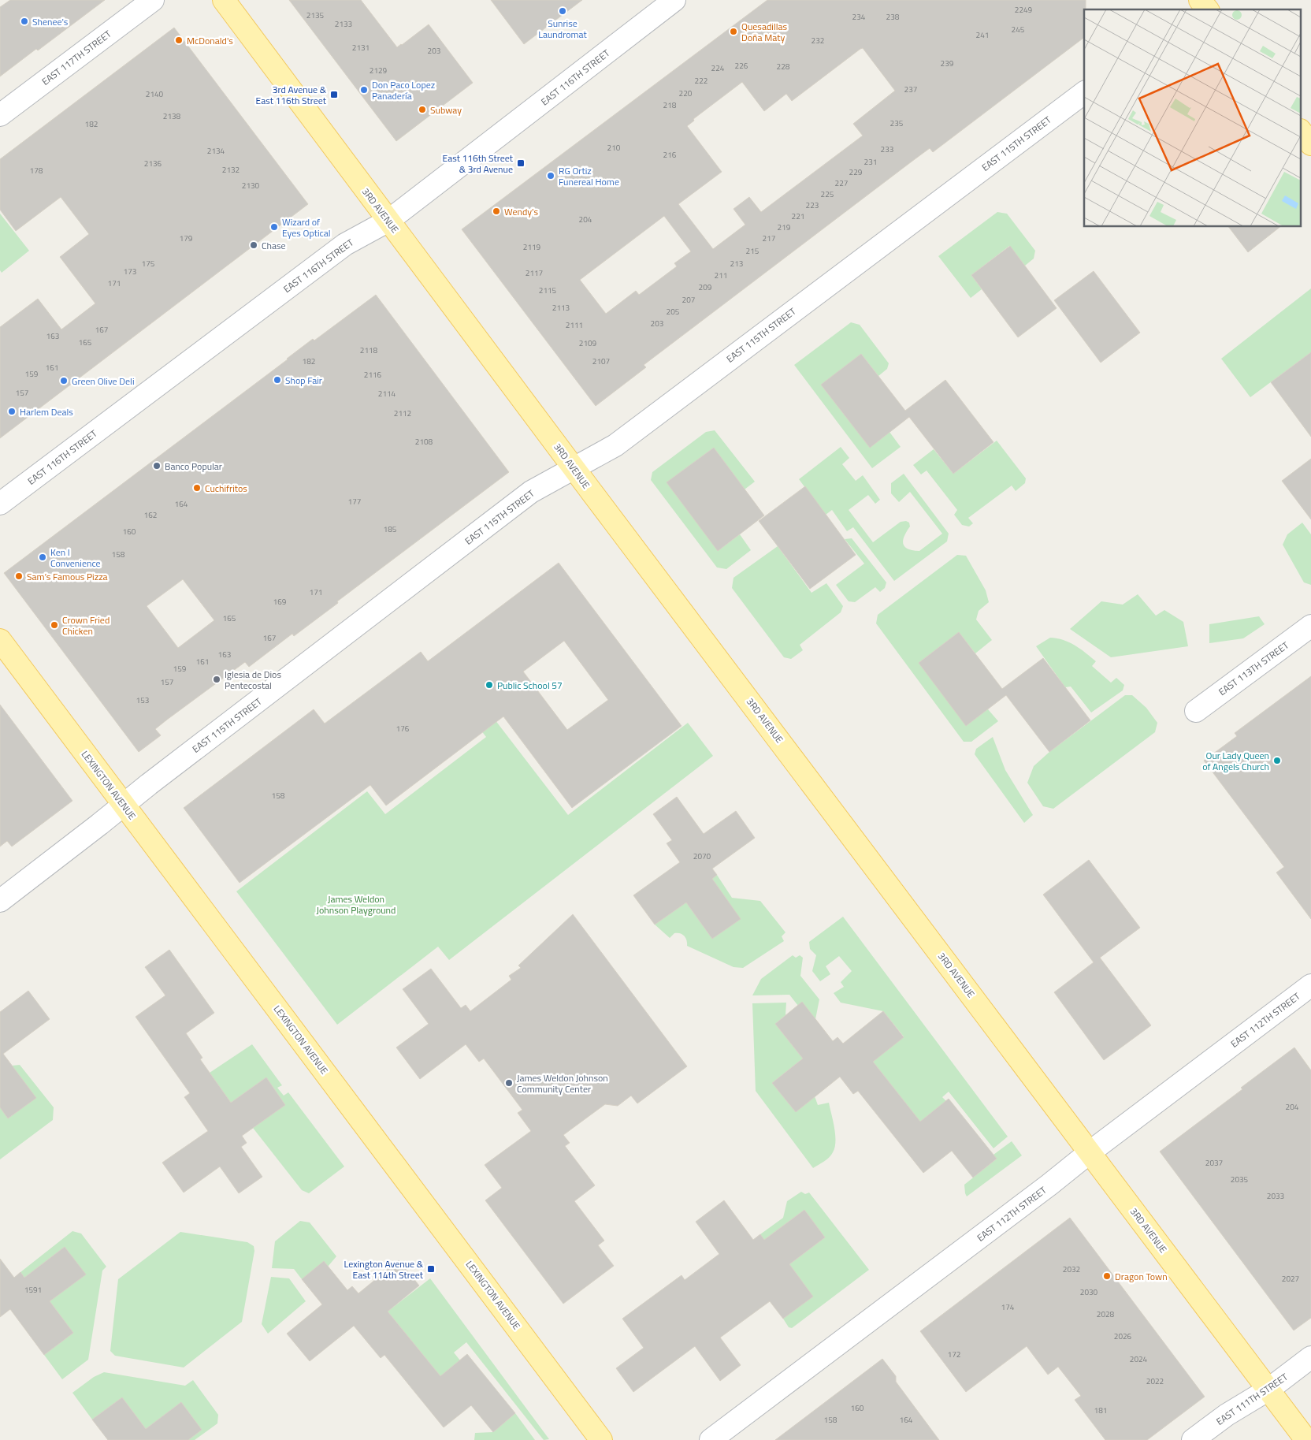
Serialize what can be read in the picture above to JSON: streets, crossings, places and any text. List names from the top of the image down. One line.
{"streets":{"main road":["3RD AVENUE","LEXINGTON AVENUE"],"street":["EAST 117TH STREET","EAST 116TH STREET","EAST 115TH STREET","EAST 113TH STREET","EAST 112TH STREET","EAST 111TH STREET"]},"crossings":[["EAST 116TH STREET","3RD AVENUE"],["EAST 115TH STREET","3RD AVENUE"],["EAST 115TH STREET","LEXINGTON AVENUE"],["3RD AVENUE","EAST 112TH STREET"],["3RD AVENUE","EAST 111TH STREET"]],"parks":["James Weldon Johnson Playground"],"places":{"other":["Sunrise Laundromat","Shenee's","Quesadillas Doña Maty","McDonald's","Don Paco Lopez Panadería","Subway","RG Ortiz Funereal Home","Wendy's","Wizard of Eyes Optical","Chase","Shop Fair","Green Olive Deli","Harlem Deals","Banco Popular","Cuchifritos","Ken I Convenience","Sam’s Famous Pizza","Crown Fried Chicken","Iglesia de Dios Pentecostal","Public School 57","Our Lady Queen of Angels Church","James Weldon Johnson Community Center","Dragon Town"],"transit":["3rd Avenue & East 116th Street","East 116th Street & 3rd Avenue","Lexington Avenue & East 114th Street"]},"house_numbers":["2249","2135","234","238","2133","245","241","232","2131","203","239","226","228","224","2129","222","237","220","2140","218","2138","235","182","210","233","2134","216","231","2136","2132","178","229","227","2130","225","223","221","204","219","179","217","2119","215","175","213","173","2117","211","171","209","2115","207","2113","205","203","2111","167","163","165","2109","2118","182","2107","161","159","2116","157","2114","2112","2108","177","164","162","185","160","158","171","169","165","167","163","161","159","157","153","176","158","2070","204","2037","2035","2033","2032","2027","1591","2030","174","2028","2026","172","2024","2022","160","181","158","164"]}
